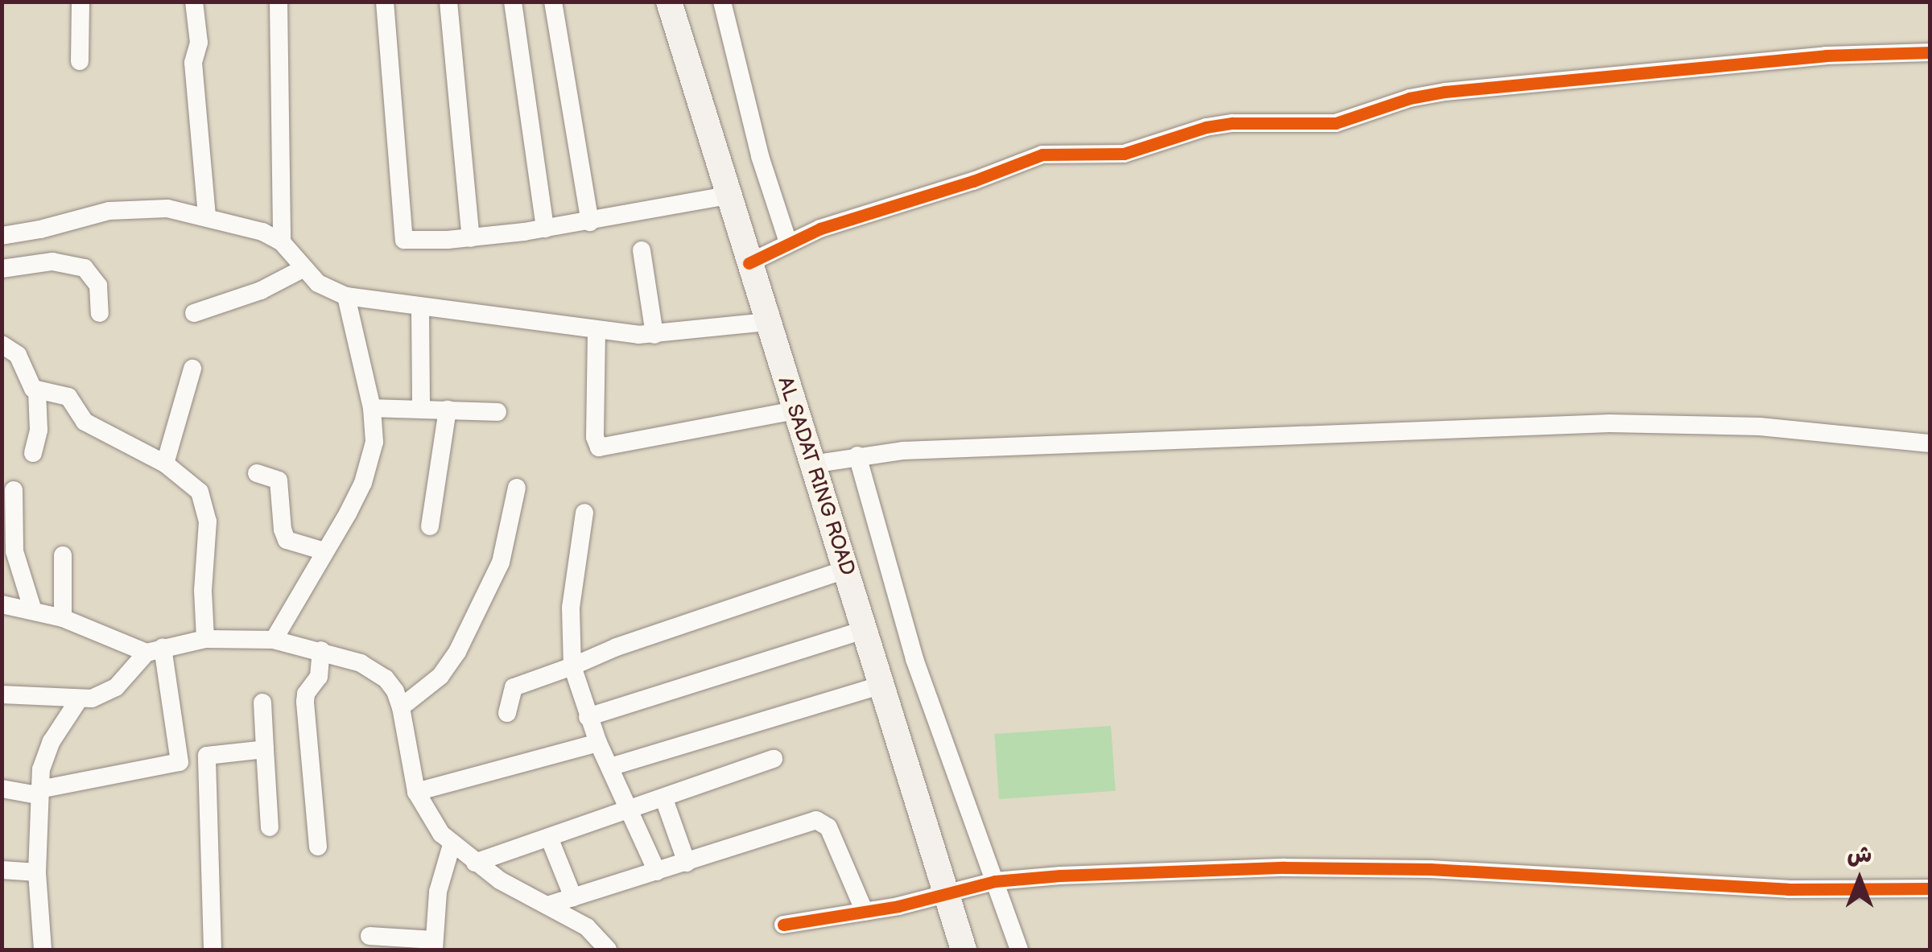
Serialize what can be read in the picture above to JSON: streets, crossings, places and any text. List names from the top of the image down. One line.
{"streets":{"main road":["AL SADAT RING ROAD"]},"north":"top"}
